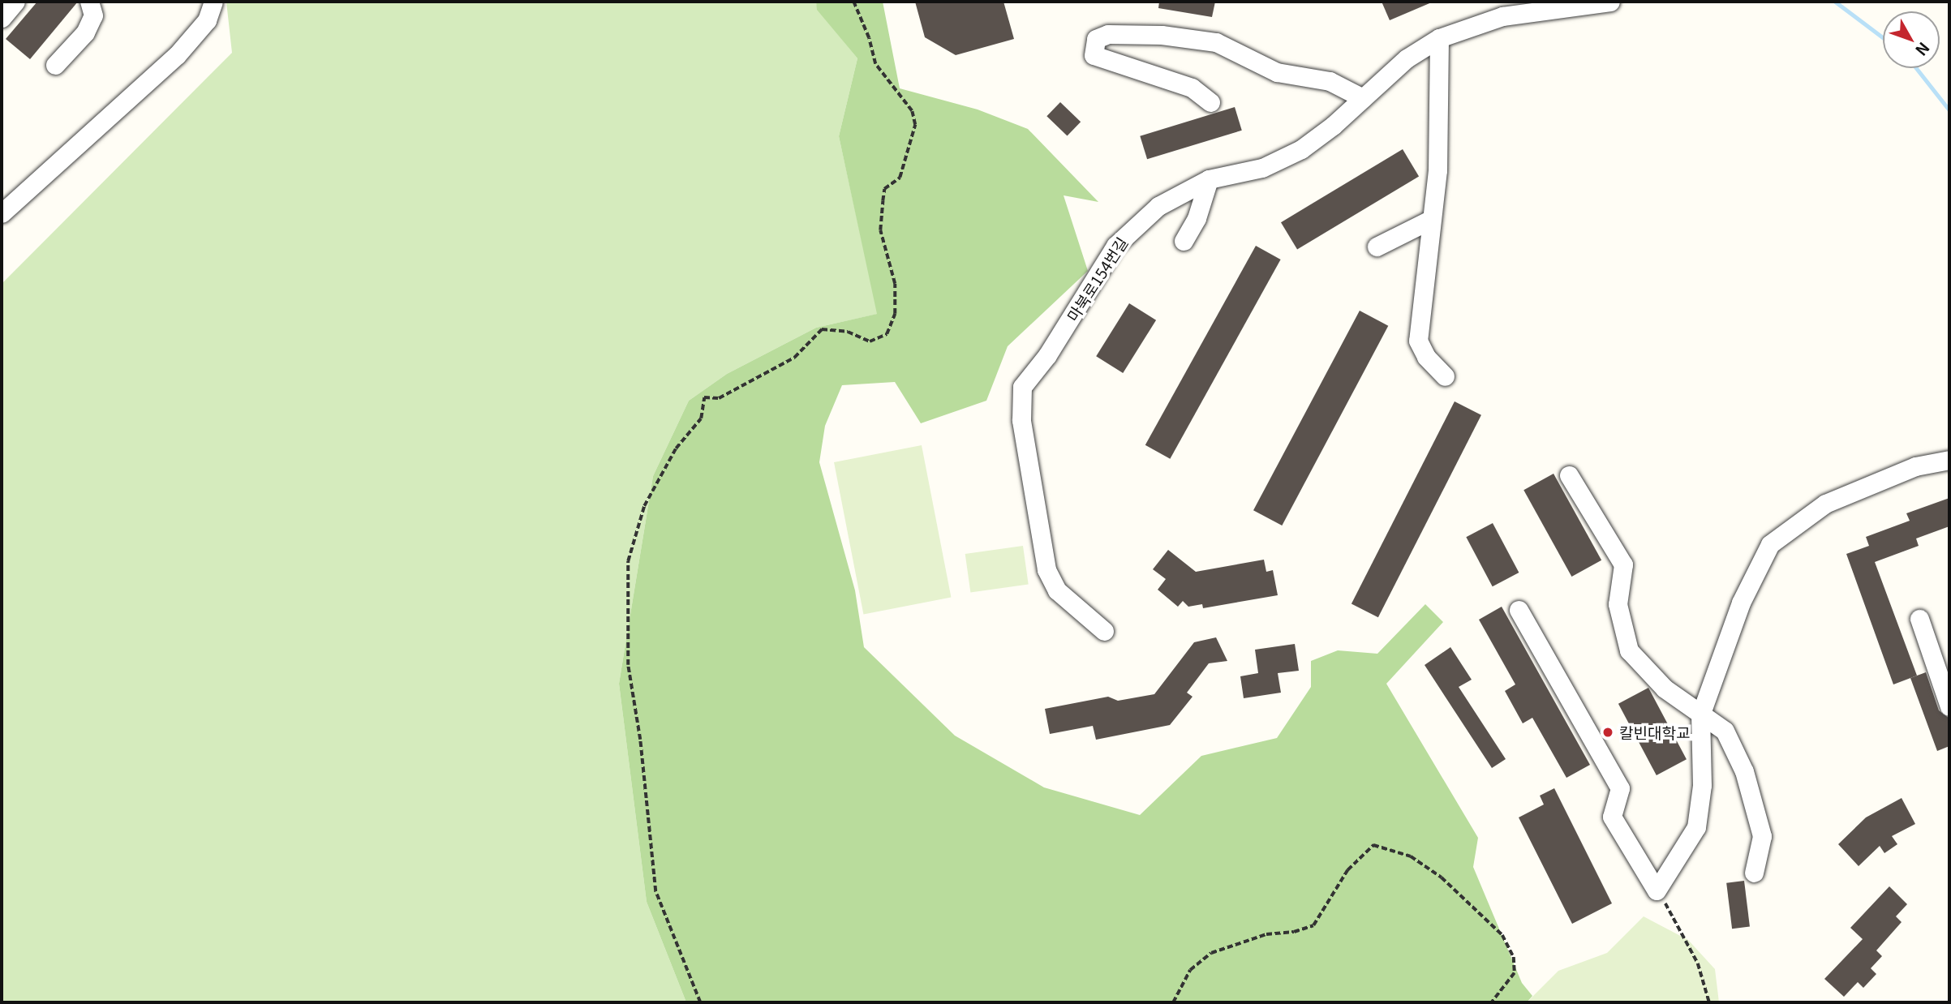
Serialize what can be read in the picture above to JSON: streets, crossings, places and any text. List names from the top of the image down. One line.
{"streets":{"street":["마북로154번길"]},"places":["칼빈대학교"],"north":"bottom right"}
